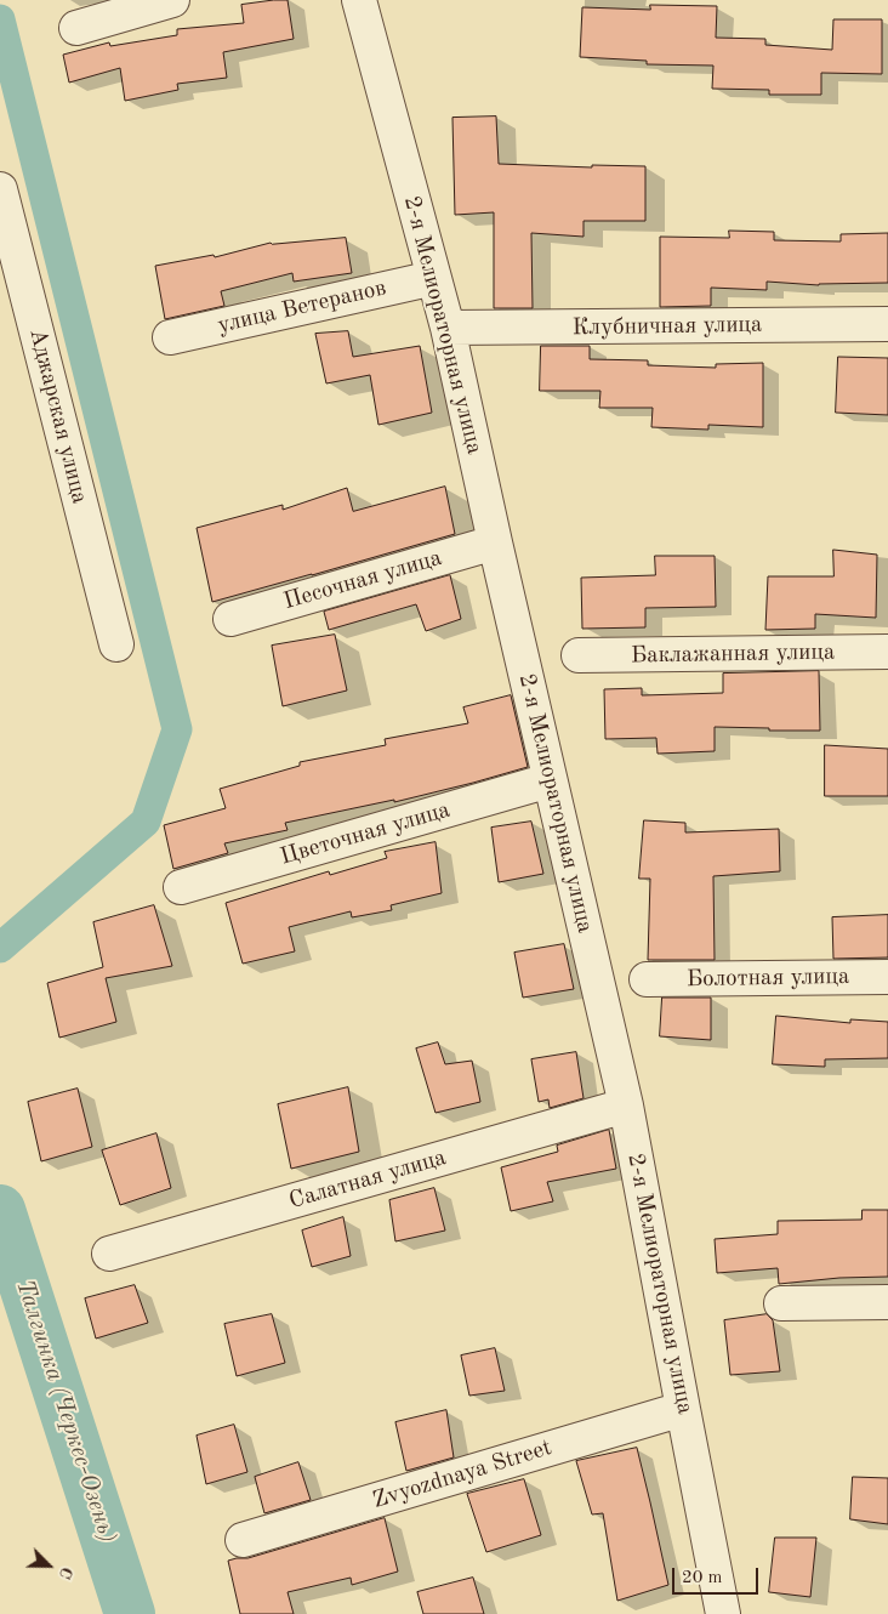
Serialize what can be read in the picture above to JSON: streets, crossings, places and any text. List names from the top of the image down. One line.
{"streets":{"street":["улица Ветеранов","2-я Мелиораторная улица","Клубничная улица","Аджарская улица","Песочная улица","Баклажанная улица","Цветочная улица","Болотная улица","Салатная улица","Zvyozdnaya Street"]},"crossings":[["улица Ветеранов","2-я Мелиораторная улица"],["2-я Мелиораторная улица","Клубничная улица"],["2-я Мелиораторная улица","Песочная улица"],["2-я Мелиораторная улица","Цветочная улица"],["2-я Мелиораторная улица","Салатная улица"],["2-я Мелиораторная улица","Zvyozdnaya Street"]],"water":["Талгинка (Черкес-Озень)"],"scale_bar":"20 m","north":"bottom right"}
